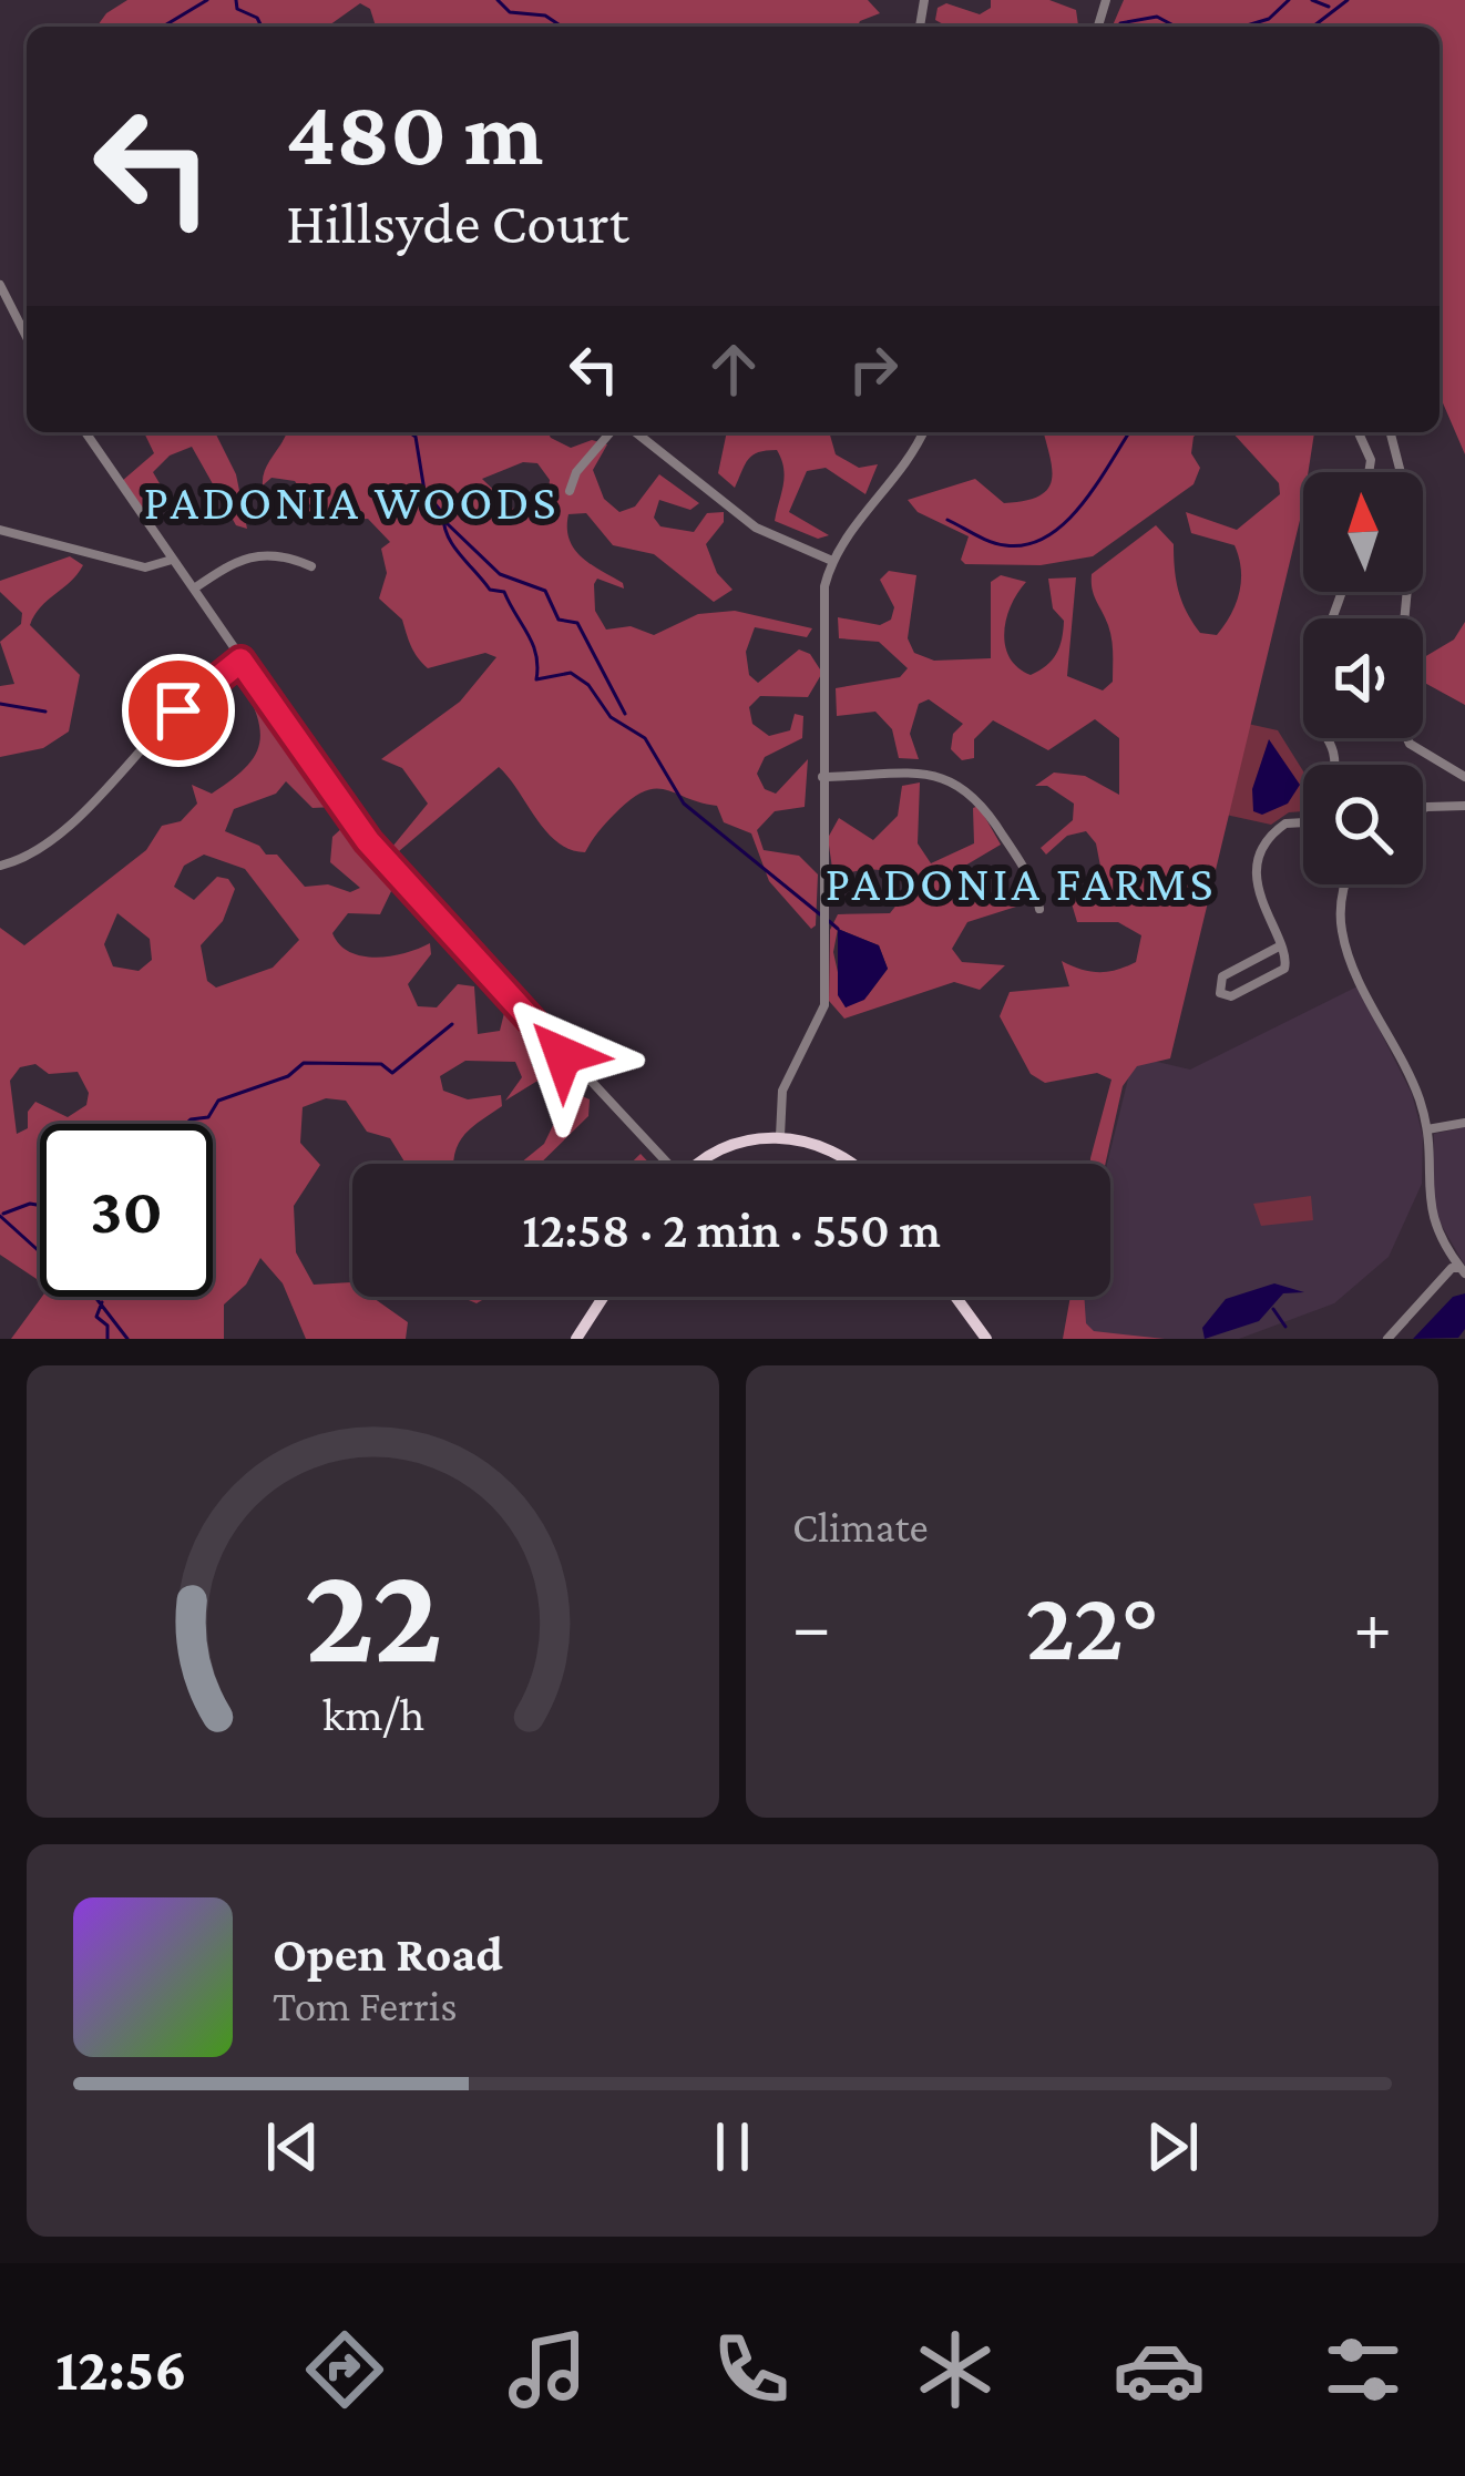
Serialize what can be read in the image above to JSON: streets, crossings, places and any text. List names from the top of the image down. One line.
{"districts":["PADONIA WOODS","PADONIA FARMS"],"north":"top","page":{"turn":["480 m","Hillsyde Court"],"limit":"30","trip":"12:58 · 2 min · 550 m","tile":"Climate","heat":["−","22°","+"],"song":["Open Road","Tom Ferris"],"tabs":"12:56","gauge":["22","km/h"]}}
